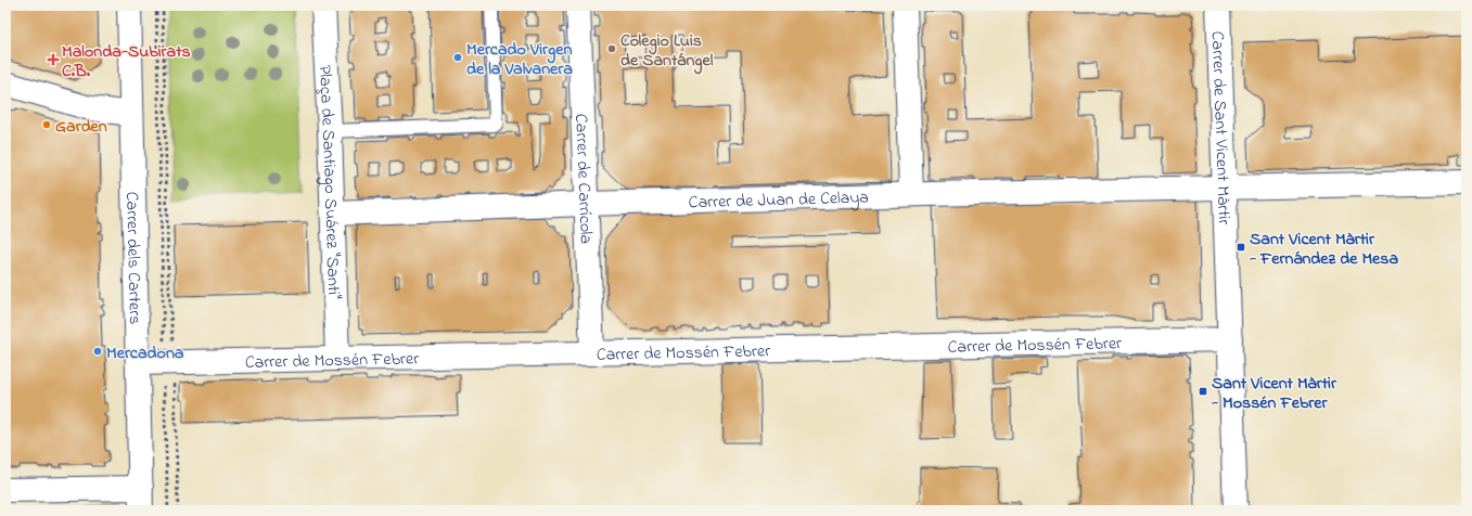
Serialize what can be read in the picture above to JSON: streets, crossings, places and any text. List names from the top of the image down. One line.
{"streets":{"street":["Carrer de Sant Vicent Màrtir","Carrer de Carrícola","Plaça de Santiago Suárez \"Santi\"","Carrer de Juan de Celaya","Carrer dels Carters","Carrer de Mossén Febrer"]},"crossings":[["Carrer de Sant Vicent Màrtir","Carrer de Juan de Celaya"],["Carrer de Sant Vicent Màrtir","Carrer de Mossén Febrer"],["Carrer de Carrícola","Carrer de Juan de Celaya"],["Carrer de Carrícola","Carrer de Mossén Febrer"],["Plaça de Santiago Suárez \"Santi\"","Carrer de Juan de Celaya"],["Plaça de Santiago Suárez \"Santi\"","Carrer de Mossén Febrer"],["Carrer dels Carters","Carrer de Mossén Febrer"]],"places":{"other":["Colegio Luis de Santángel","Mercado Virgen de la Valvanera","Garden","Mercadona"],"health":["Malonda-Subirats C.B."],"transit":["Sant Vicent Màrtir - Fernández de Mesa","Sant Vicent Màrtir - Mossén Febrer"]}}
